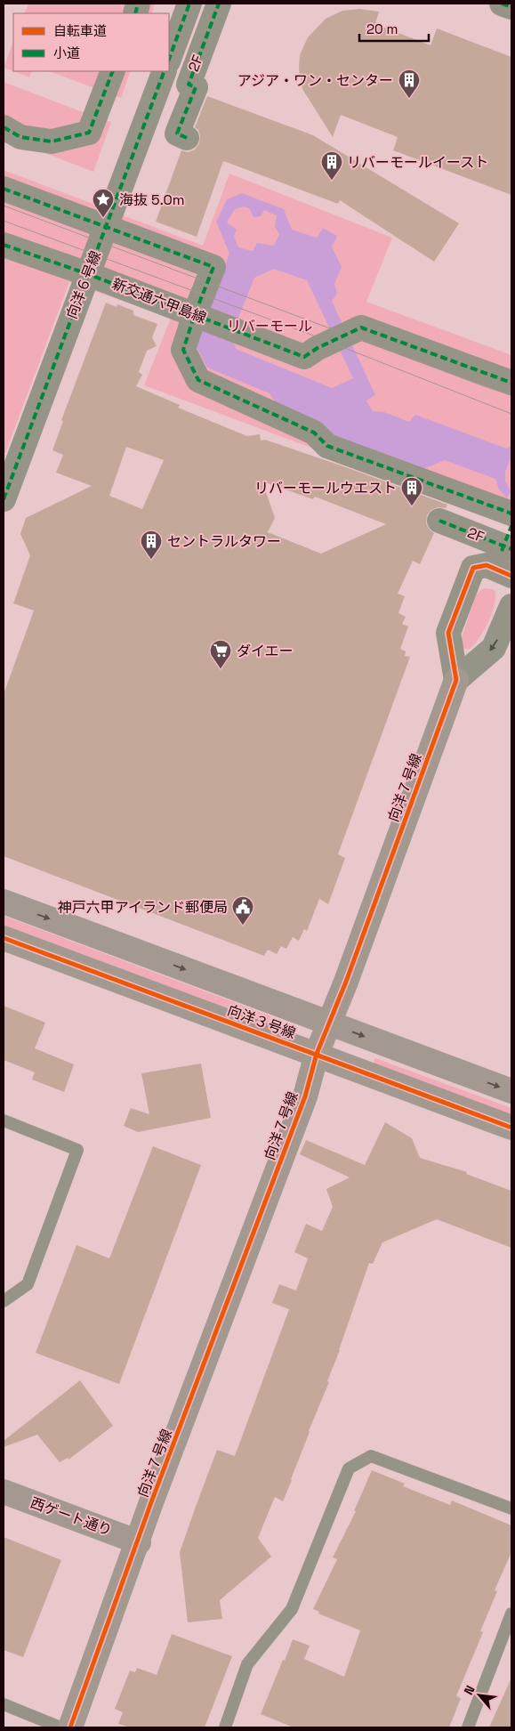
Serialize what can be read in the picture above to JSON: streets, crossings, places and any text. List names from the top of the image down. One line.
{"streets":{"street":["2F","向洋６号線","新交通六甲島線","向洋７号線","向洋３号線","西ゲート通り"]},"crossings":[["向洋６号線","新交通六甲島線"],["向洋７号線","向洋３号線"],["向洋７号線","西ゲート通り"]],"parks":["リバーモール"],"places":{"building":["アジア・ワン・センター","リバーモールイースト","リバーモールウエスト","セントラルタワー"],"place":["海抜 5.0m"],"supermarket":["ダイエー"],"public building":["神戸六甲アイランド郵便局"]},"legend":["自転車道","小道"],"scale_bar":"20 m","north":"top left"}
